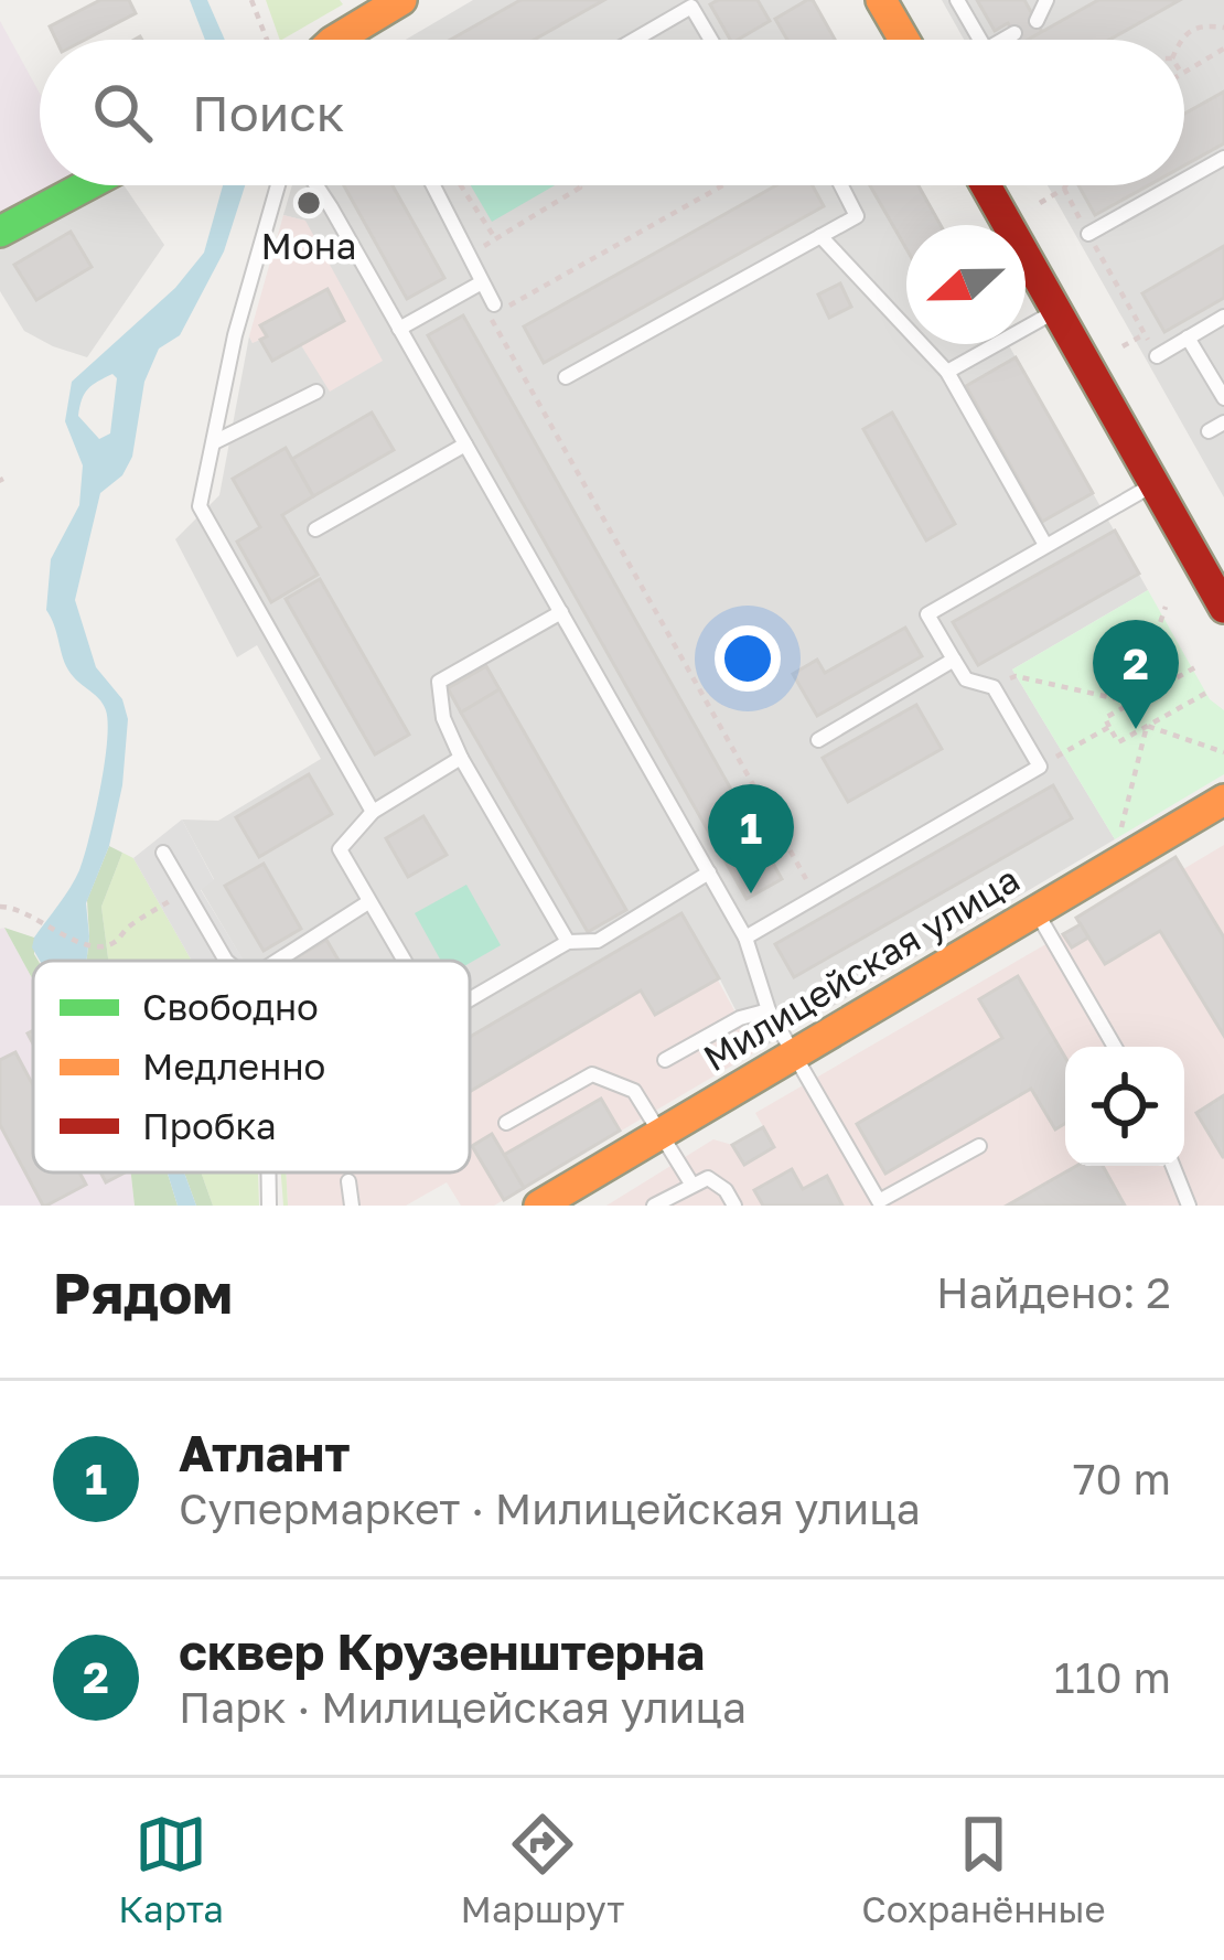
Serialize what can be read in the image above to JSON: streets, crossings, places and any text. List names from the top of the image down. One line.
{"streets":{"street":["Милицейская улица"]},"places":["Мона"],"legend":["Свободно","Медленно","Пробка"],"north":"left","page":{"search":"Поиск","pins":["2","1"],"heading":["Рядом","Найдено: 2"],"list":[{"mark":"1","name":"Атлант","note":"Супермаркет · Милицейская улица","value":"70 m"},{"mark":"2","name":"сквер Крузенштерна","note":"Парк · Милицейская улица","value":"110 m"}],"nav":["Карта","Маршрут","Сохранённые"]}}
